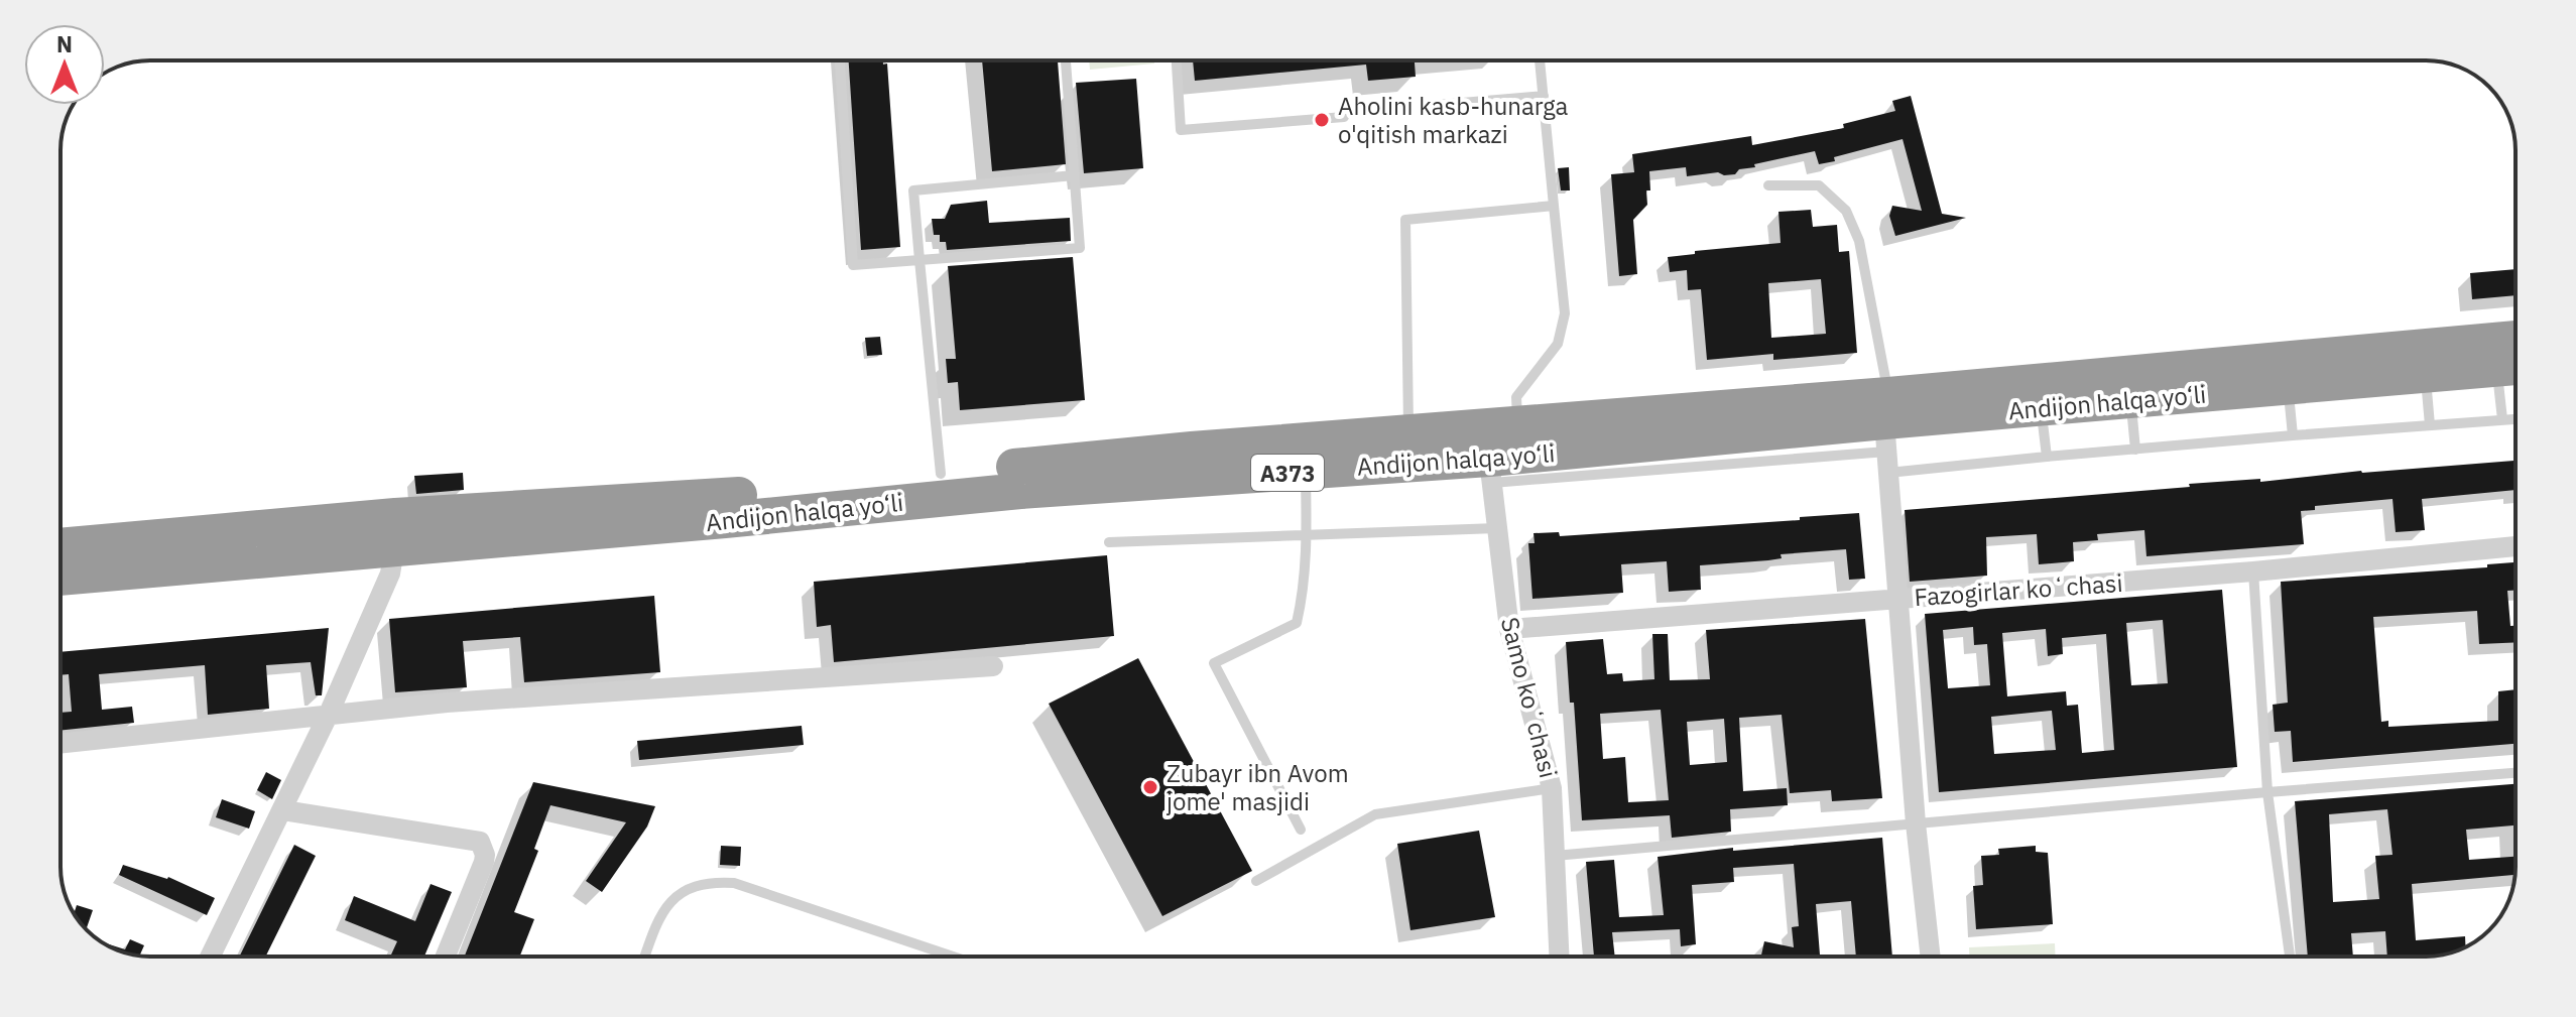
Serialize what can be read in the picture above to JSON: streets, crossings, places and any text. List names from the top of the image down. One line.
{"streets":{"highway":["Andijon halqa yo‘li","A373"],"street":["Fazogirlar koʻchasi","Samo koʻchasi"]},"crossings":[["Andijon halqa yo‘li","Samo koʻchasi"],["Fazogirlar koʻchasi","Samo koʻchasi"]],"places":["Aholini kasb-hunarga o'qitish markazi","Zubayr ibn Avom jome' masjidi"],"north":"top"}
